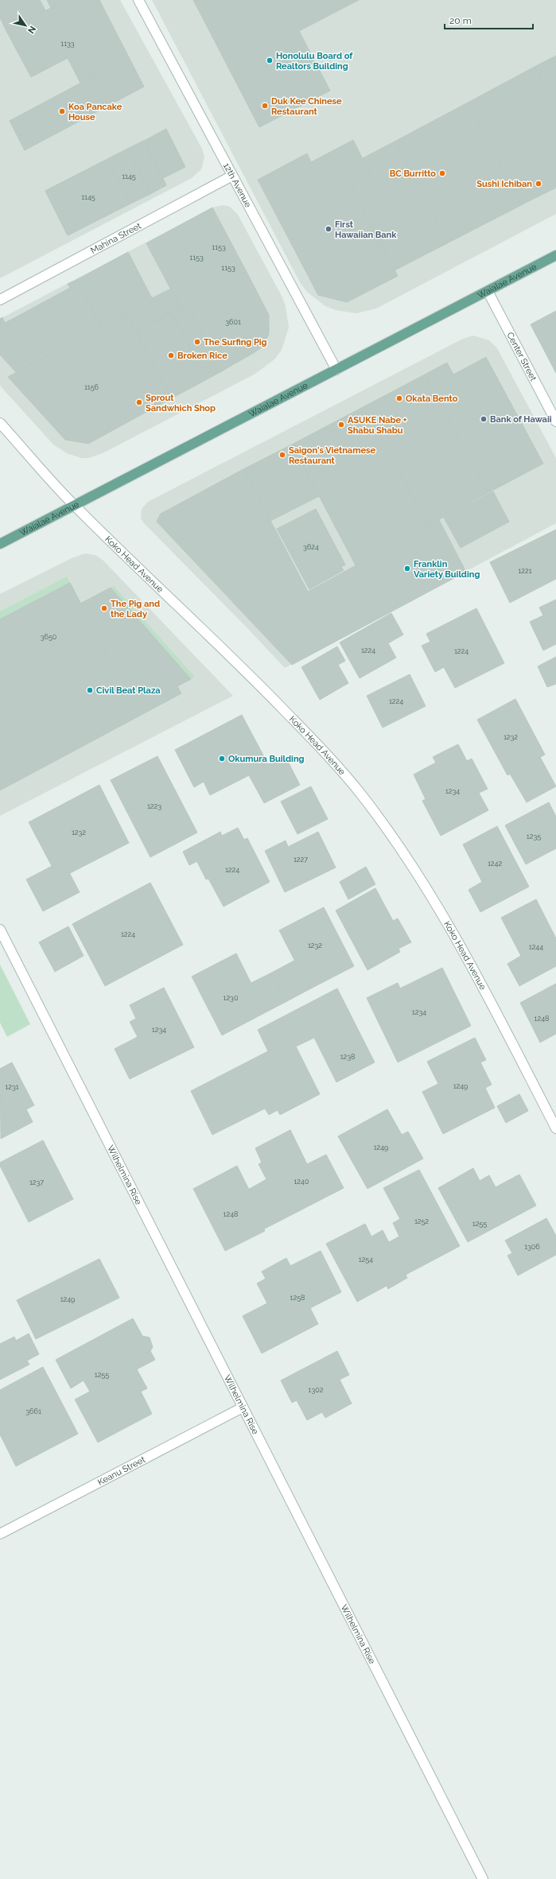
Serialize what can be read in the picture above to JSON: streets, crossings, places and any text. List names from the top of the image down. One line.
{"streets":{"main road":["Waialae Avenue"],"street":["12th Avenue","Mahina Street","Center Street","Koko Head Avenue","Wilhelmina Rise","Keanu Street"]},"crossings":[["12th Avenue","Mahina Street"],["12th Avenue","Waialae Avenue"],["Waialae Avenue","Center Street"],["Waialae Avenue","Koko Head Avenue"],["Wilhelmina Rise","Keanu Street"]],"places":["Honolulu Board of Realtors Building","Duk Kee Chinese Restaurant","Koa Pancake House","BC Burritto","Sushi Ichiban","First Hawaiian Bank","The Surfing Pig","Broken Rice","Okata Bento","Sprout Sandwhich Shop","Bank of Hawaii","ASUKE Nabe + Shabu Shabu","Saigon's Vietnamese Restaurant","Franklin Variety Building","The Pig and the Lady","Civil Beat Plaza","Okumura Building"],"house_numbers":["1133","1145","1145","1153","1153","1153","3601","1156","3624","1221","3650","1224","1224","1224","1232","1234","1223","1232","1235","1227","1242","1224","1224","1232","1244","1230","1234","1248","1234","1238","1249","1231","1249","1240","1237","1248","1252","1255","1306","1254","1258","1249","1255","1302","3661"],"scale_bar":"20 m","north":"bottom right"}
